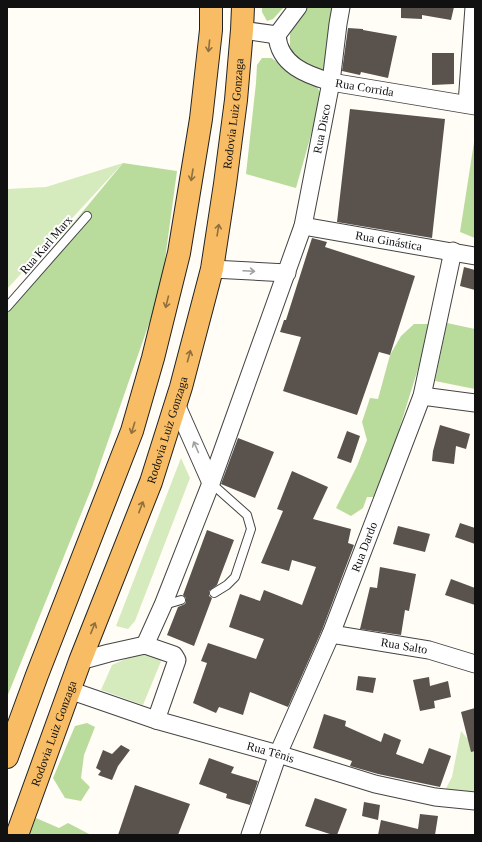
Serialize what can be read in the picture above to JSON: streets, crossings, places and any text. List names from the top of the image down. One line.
{"streets":{"highway":["Rodovia Luiz Gonzaga"],"street":["Rua Corrida","Rua Disco","Rua Ginástica","Rua Dardo","Rua Salto","Rua Tênis"],"lane":["Rua Karl Marx"]},"crossings":[["Rua Corrida","Rua Disco"],["Rodovia Luiz Gonzaga","Rua Tênis"],["Rua Disco","Rua Ginástica"],["Rua Ginástica","Rua Dardo"],["Rua Dardo","Rua Salto"],["Rua Dardo","Rua Tênis"]]}
